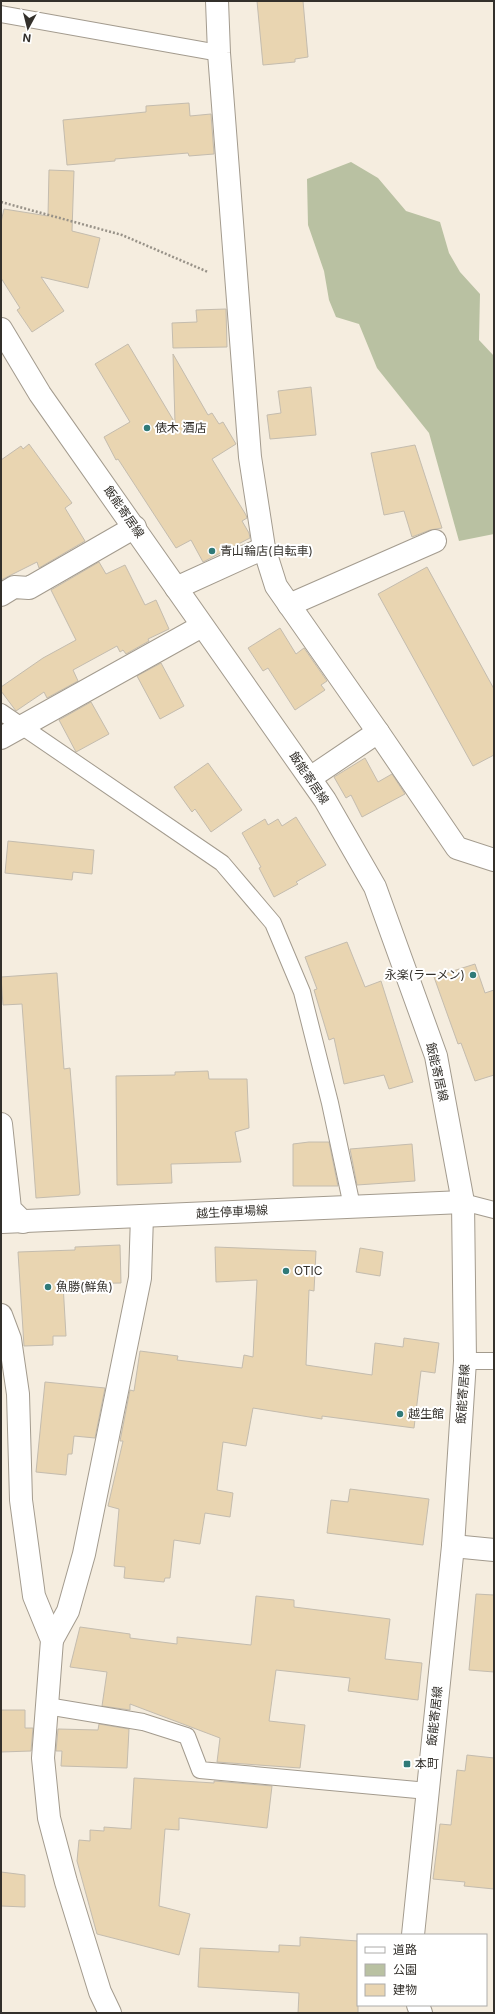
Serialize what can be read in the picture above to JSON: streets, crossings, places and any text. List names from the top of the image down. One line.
{"streets":{"street":["飯能寄居線","越生停車場線"]},"crossings":[["飯能寄居線","越生停車場線"]],"places":{"other":["俵木 酒店","青山輪店(自転車)","永楽(ラーメン)","OTIC","魚勝(鮮魚)","越生館"],"transit":["本町"]},"legend":["道路","公園","建物"],"north":"bottom"}
